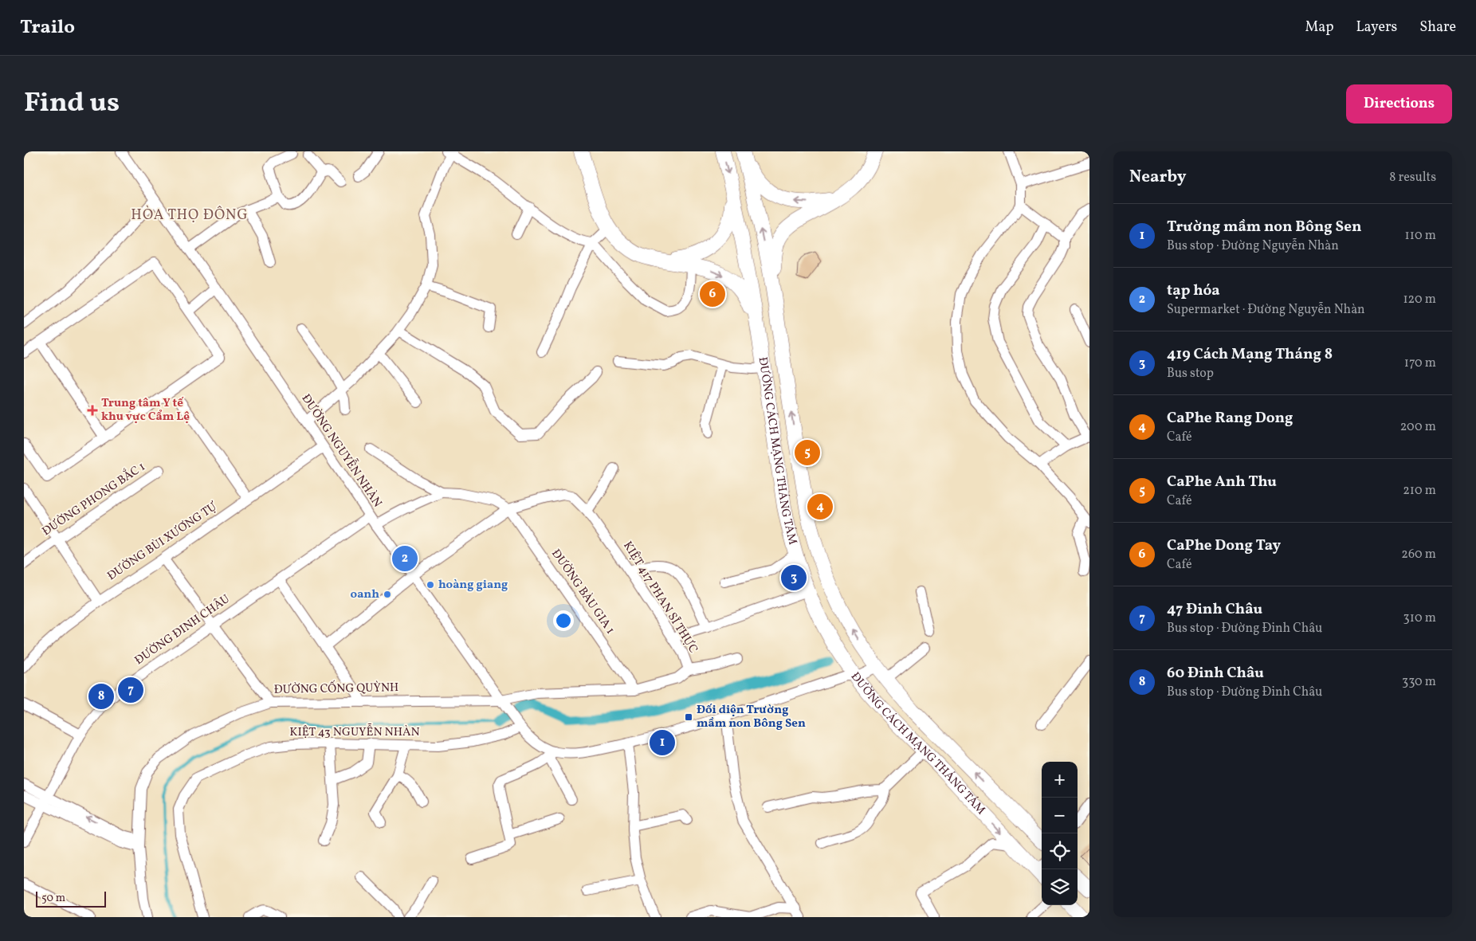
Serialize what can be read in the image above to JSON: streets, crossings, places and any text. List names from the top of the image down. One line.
{"streets":{"highway":["ĐƯỜNG CÁCH MẠNG THÁNG TÁM"],"street":["ĐƯỜNG NGUYỄN NHÀN","ĐƯỜNG PHONG BẮC 1","ĐƯỜNG BÙI XƯƠNG TỰ","ĐƯỜNG BÀU GIA 1","KIỆT 417 PHAN SĨ THỰC","ĐƯỜNG ĐINH CHÂU","ĐƯỜNG CỐNG QUỲNH","KIỆT 43 NGUYỄN NHÀN"]},"crossings":[["ĐƯỜNG CÁCH MẠNG THÁNG TÁM","ĐƯỜNG NGUYỄN NHÀN"],["ĐƯỜNG NGUYỄN NHÀN","ĐƯỜNG BÙI XƯƠNG TỰ"],["ĐƯỜNG NGUYỄN NHÀN","KIỆT 417 PHAN SĨ THỰC"],["ĐƯỜNG NGUYỄN NHÀN","ĐƯỜNG ĐINH CHÂU"],["ĐƯỜNG NGUYỄN NHÀN","ĐƯỜNG CỐNG QUỲNH"],["ĐƯỜNG NGUYỄN NHÀN","KIỆT 43 NGUYỄN NHÀN"],["ĐƯỜNG BÀU GIA 1","KIỆT 417 PHAN SĨ THỰC"],["KIỆT 417 PHAN SĨ THỰC","ĐƯỜNG CỐNG QUỲNH"]],"districts":["HÒA THỌ ĐÔNG"],"places":{"health":["Trung tâm Y tế khu vực Cẩm Lệ"],"other":["hoàng giang","oanh"],"transit":["Đối diện Trường mầm non Bông Sen"]},"scale_bar":"50 m","page":{"header":"Trailo","nav":["Map","Layers","Share"],"title":"Find us","buttons":"Directions","heading":["Nearby","8 results"],"list":[{"mark":"1","name":"Trường mầm non Bông Sen","note":"Bus stop · Đường Nguyễn Nhàn","value":"110 m"},{"mark":"2","name":"tạp hóa","note":"Supermarket · Đường Nguyễn Nhàn","value":"120 m"},{"mark":"3","name":"419 Cách Mạng Tháng 8","note":"Bus stop","value":"170 m"},{"mark":"4","name":"CaPhe Rang Dong","note":"Café","value":"200 m"},{"mark":"5","name":"CaPhe Anh Thu","note":"Café","value":"210 m"},{"mark":"6","name":"CaPhe Dong Tay","note":"Café","value":"260 m"},{"mark":"7","name":"47 Đinh Châu","note":"Bus stop · Đường Đinh Châu","value":"310 m"},{"mark":"8","name":"60 Đinh Châu","note":"Bus stop · Đường Đinh Châu","value":"330 m"}],"pins":["6","5","4","2","3","7","8","1"],"map_buttons":["+","−"],"scale":"50 m"}}
